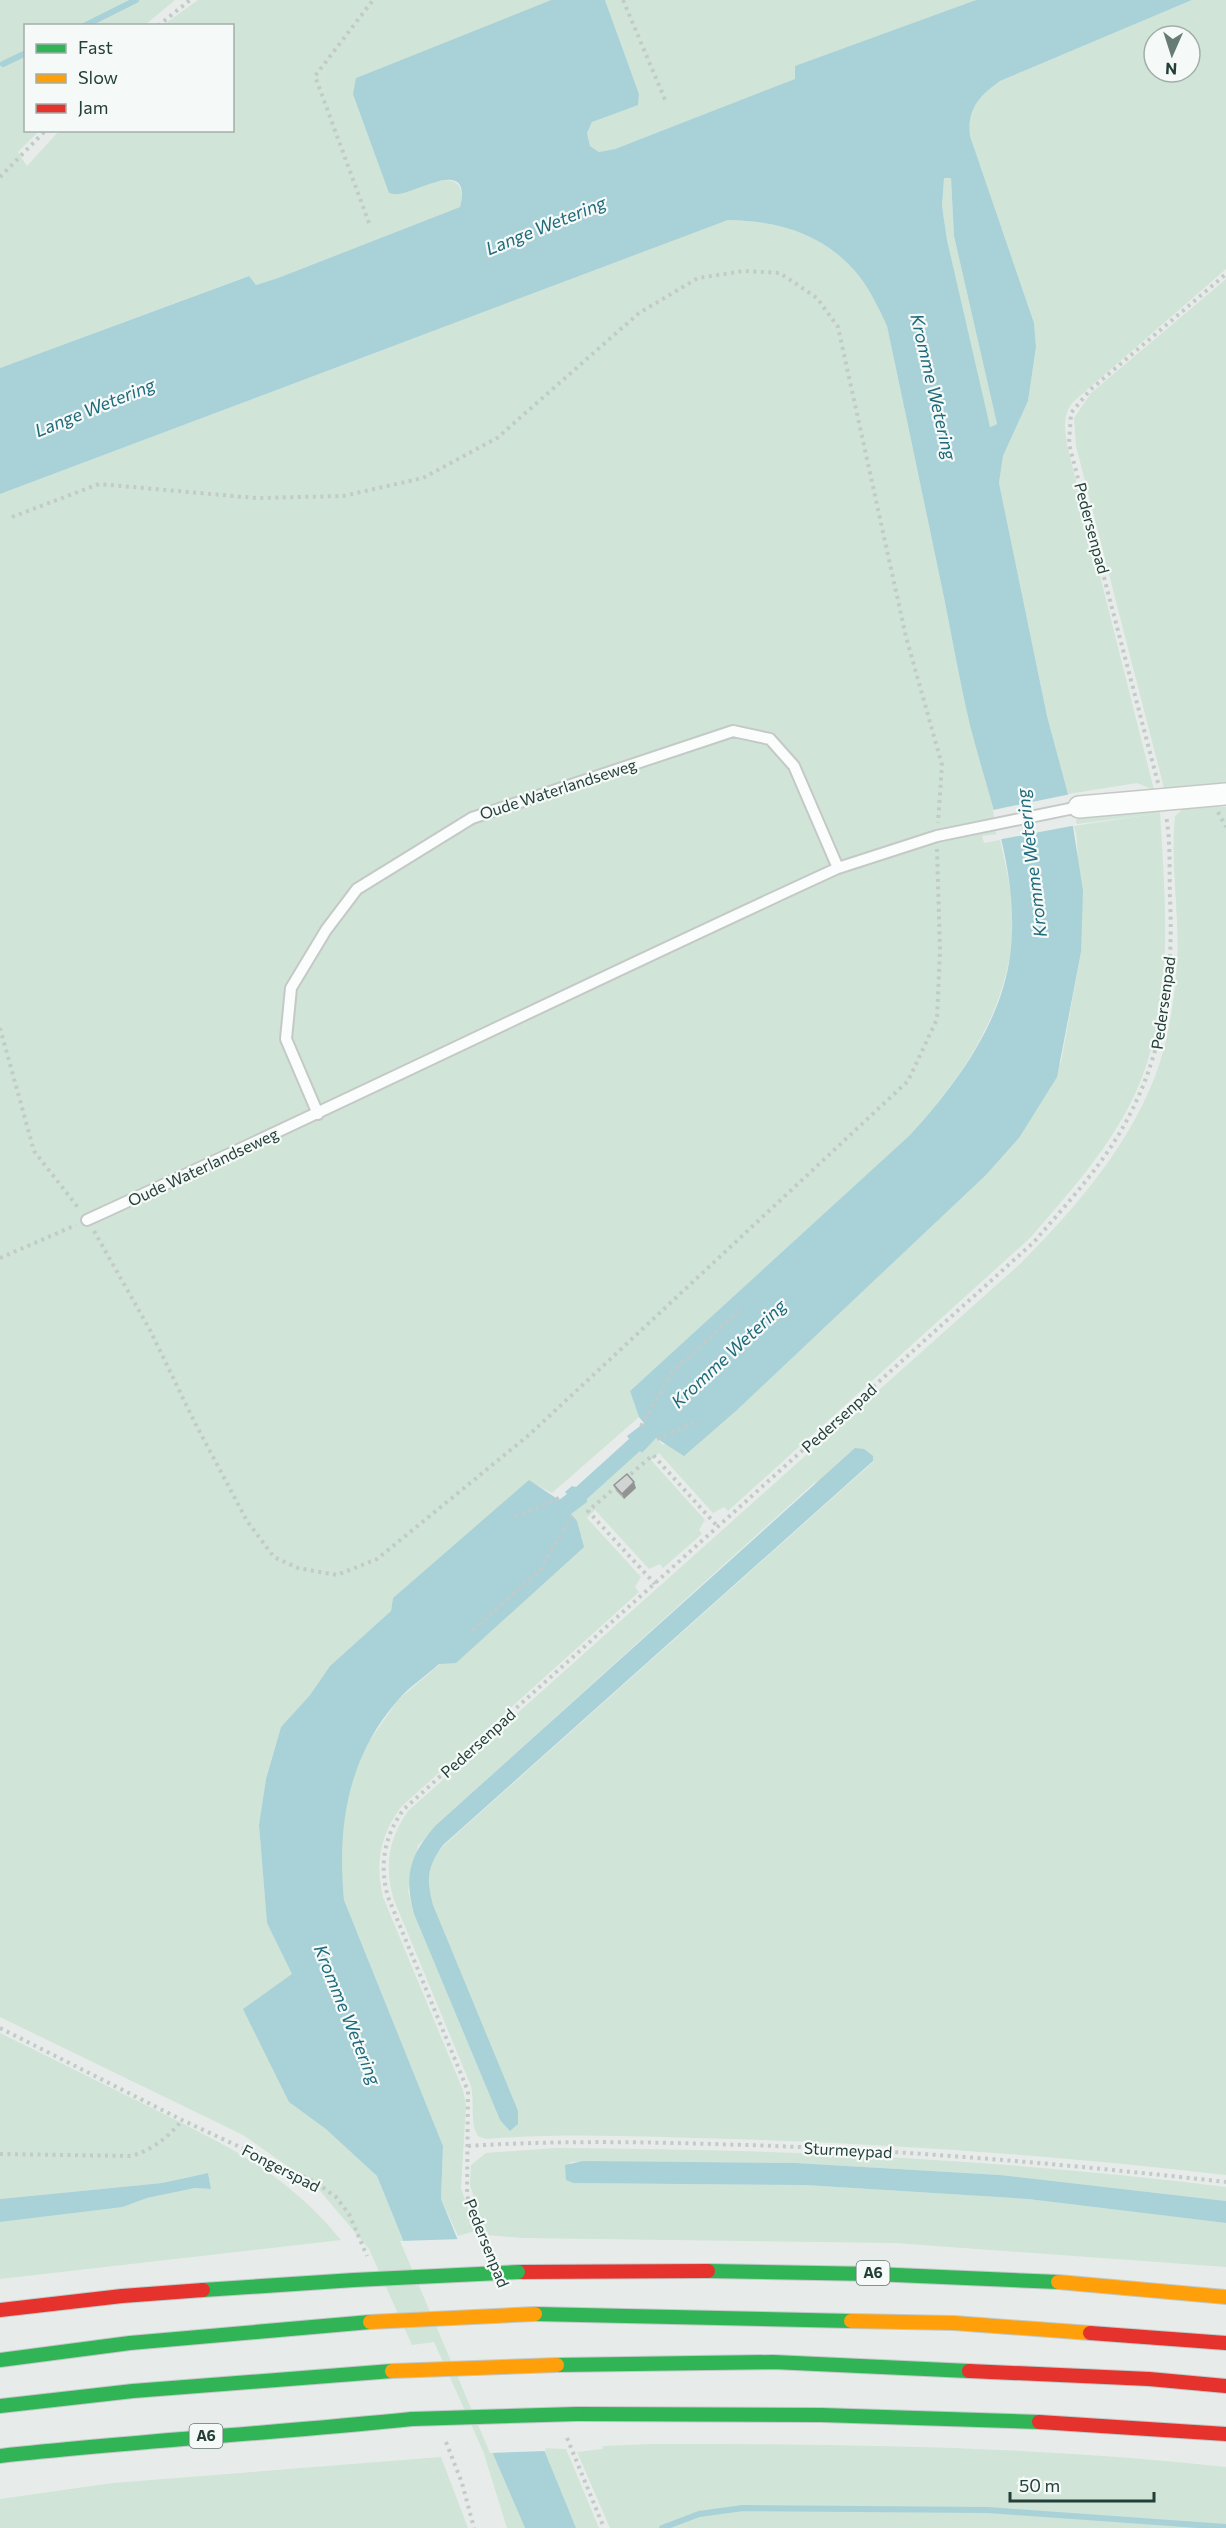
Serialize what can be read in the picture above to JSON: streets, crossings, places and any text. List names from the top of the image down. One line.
{"streets":{"highway":["A6"],"street":["Oude Waterlandseweg"],"path":["Pedersenpad","Sturmeypad","Fongerspad"]},"crossings":[["Pedersenpad","Oude Waterlandseweg"],["Pedersenpad","Sturmeypad"]],"water":["Lange Wetering","Kromme Wetering"],"legend":["Fast","Slow","Jam"],"scale_bar":"50 m","north":"bottom"}
